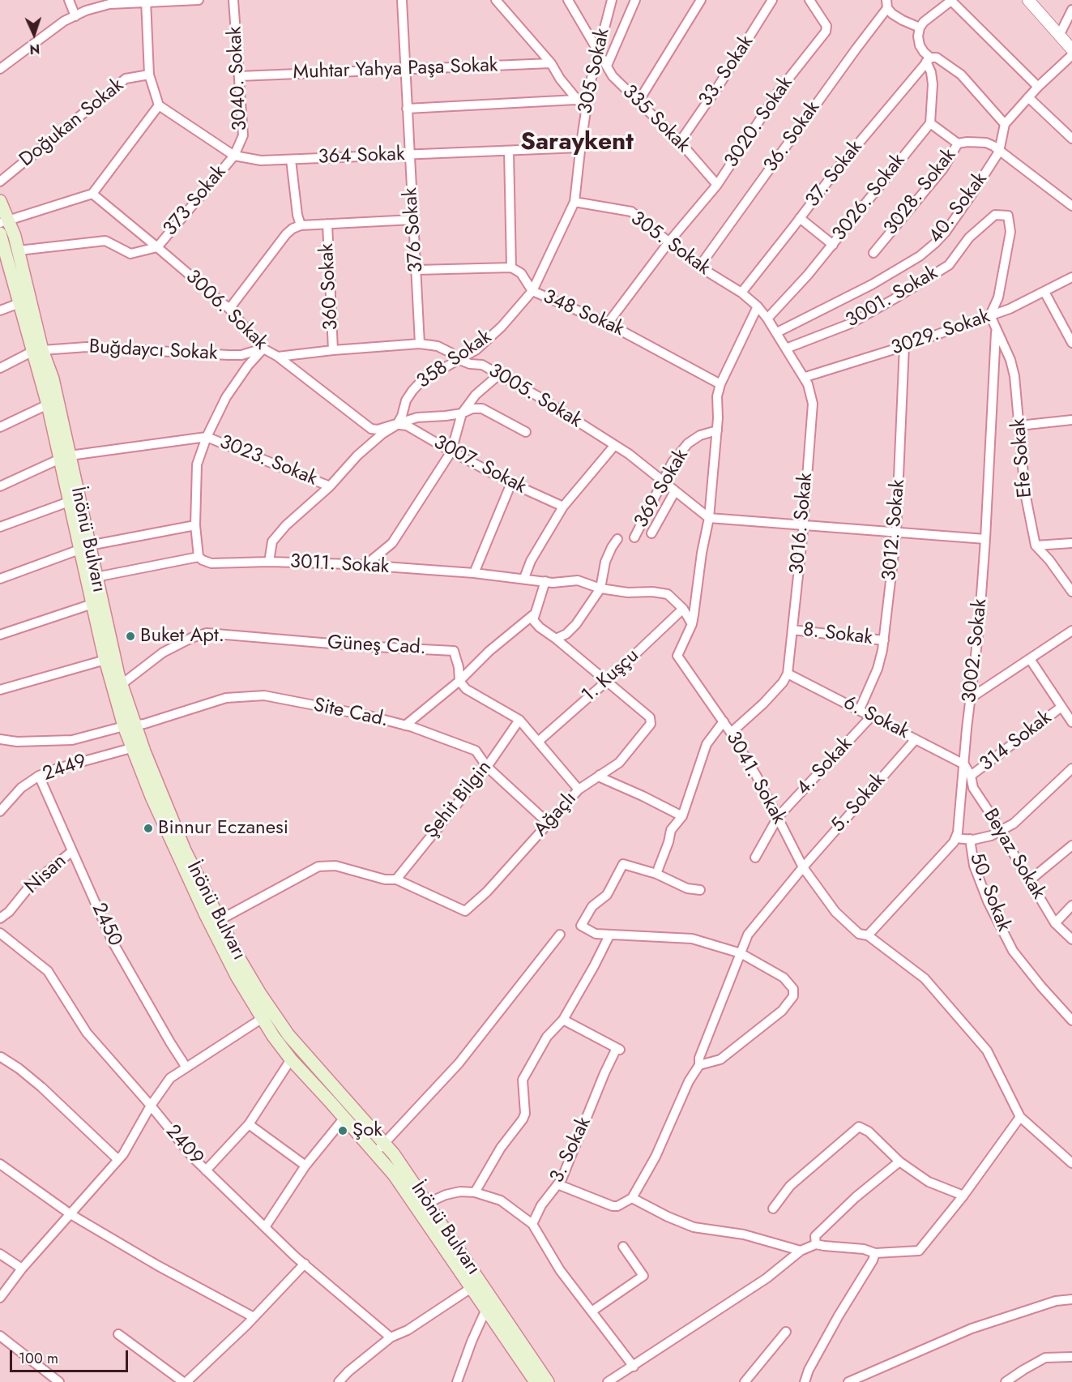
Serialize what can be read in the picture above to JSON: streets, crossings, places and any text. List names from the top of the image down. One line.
{"streets":{"main road":["İnönü Bulvarı"],"street":["Muhtar Yahya Paşa Sokak","305 Sokak","33. Sokak","3040. Sokak","335 Sokak","3020. Sokak","Doğukan Sokak","36. Sokak","364 Sokak","37. Sokak","3028. Sokak","3026. Sokak","373 Sokak","40. Sokak","376 Sokak","305. Sokak","360 Sokak","3001. Sokak","3006. Sokak","348 Sokak","3029. Sokak","Buğdaycı Sokak","358 Sokak","3005. Sokak","Efe Sokak","3023. Sokak","3007. Sokak","369 Sokak","3016. Sokak","3012. Sokak","3011. Sokak","8. Sokak","Güneş Cad.","3002. Sokak","1. Kuşçu","Site Cad.","6. Sokak","314 Sokak","4. Sokak","2449","3041. Sokak","Şehit Bilgin","5. Sokak","Ağaçlı","Beyaz Sokak","Nisan","50. Sokak","2450","2409","3. Sokak"]},"crossings":[["Muhtar Yahya Paşa Sokak","3040. Sokak"],["Muhtar Yahya Paşa Sokak","376 Sokak"],["305 Sokak","335 Sokak"],["305 Sokak","364 Sokak"],["305 Sokak","305. Sokak"],["305 Sokak","348 Sokak"],["33. Sokak","335 Sokak"],["3040. Sokak","364 Sokak"],["3040. Sokak","373 Sokak"],["335 Sokak","3020. Sokak"],["3020. Sokak","305. Sokak"],["3020. Sokak","348 Sokak"],["36. Sokak","305. Sokak"],["364 Sokak","373 Sokak"],["364 Sokak","376 Sokak"],["37. Sokak","305. Sokak"],["3028. Sokak","40. Sokak"],["3026. Sokak","3016. Sokak"],["373 Sokak","3006. Sokak"],["40. Sokak","3016. Sokak"],["376 Sokak","3005. Sokak"],["305. Sokak","348 Sokak"],["305. Sokak","3016. Sokak"],["305. Sokak","3041. Sokak"],["360 Sokak","3005. Sokak"],["3001. Sokak","3029. Sokak"],["3001. Sokak","Efe Sokak"],["3001. Sokak","3016. Sokak"],["3006. Sokak","Buğdaycı Sokak"],["3006. Sokak","358 Sokak"],["3006. Sokak","3005. Sokak"],["3006. Sokak","3007. Sokak"],["348 Sokak","358 Sokak"],["348 Sokak","3041. Sokak"],["3029. Sokak","Efe Sokak"],["3029. Sokak","3016. Sokak"],["3029. Sokak","3012. Sokak"],["Buğdaycı Sokak","İnönü Bulvarı"],["358 Sokak","3005. Sokak"],["358 Sokak","3007. Sokak"],["3005. Sokak","369 Sokak"],["3005. Sokak","3041. Sokak"],["Efe Sokak","3002. Sokak"],["369 Sokak","3041. Sokak"],["3016. Sokak","8. Sokak"],["3016. Sokak","6. Sokak"],["3016. Sokak","3041. Sokak"],["3012. Sokak","8. Sokak"],["3012. Sokak","6. Sokak"],["İnönü Bulvarı","Güneş Cad."],["İnönü Bulvarı","Site Cad."],["İnönü Bulvarı","2449"],["3011. Sokak","1. Kuşçu"],["3011. Sokak","3041. Sokak"],["3002. Sokak","6. Sokak"],["3002. Sokak","3041. Sokak"],["3002. Sokak","Beyaz Sokak"],["1. Kuşçu","Ağaçlı"],["Site Cad.","Şehit Bilgin"],["Site Cad.","Ağaçlı"],["6. Sokak","4. Sokak"],["6. Sokak","5. Sokak"],["6. Sokak","Beyaz Sokak"],["314 Sokak","Beyaz Sokak"],["4. Sokak","3041. Sokak"],["2449","2450"],["3041. Sokak","5. Sokak"],["Şehit Bilgin","Ağaçlı"],["Beyaz Sokak","50. Sokak"],["Nisan","2450"]],"districts":["Saraykent"],"places":["Buket Apt.","Binnur Eczanesi","Şok"],"scale_bar":"100 m","north":"bottom"}
